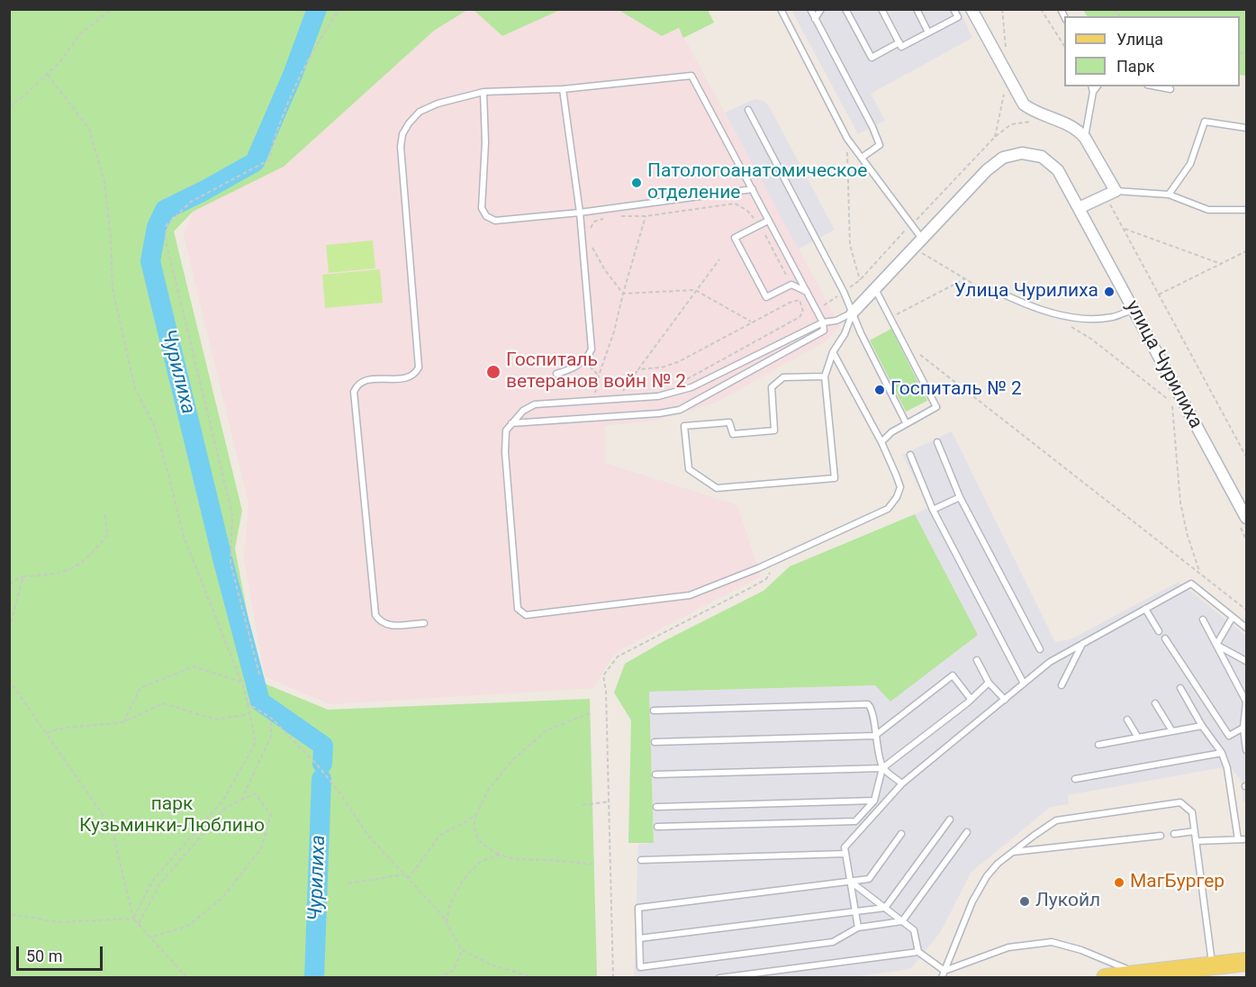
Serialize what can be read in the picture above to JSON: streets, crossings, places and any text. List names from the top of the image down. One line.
{"streets":{"street":["улица Чурилиха"]},"water":["Чурилиха"],"parks":["парк Кузьминки-Люблино"],"places":["Патологоанатомическое отделение","Улица Чурилиха","Госпиталь ветеранов войн № 2","Госпиталь № 2","МагБургер","Лукойл"],"legend":["Улица","Парк"],"scale_bar":"50 m"}
